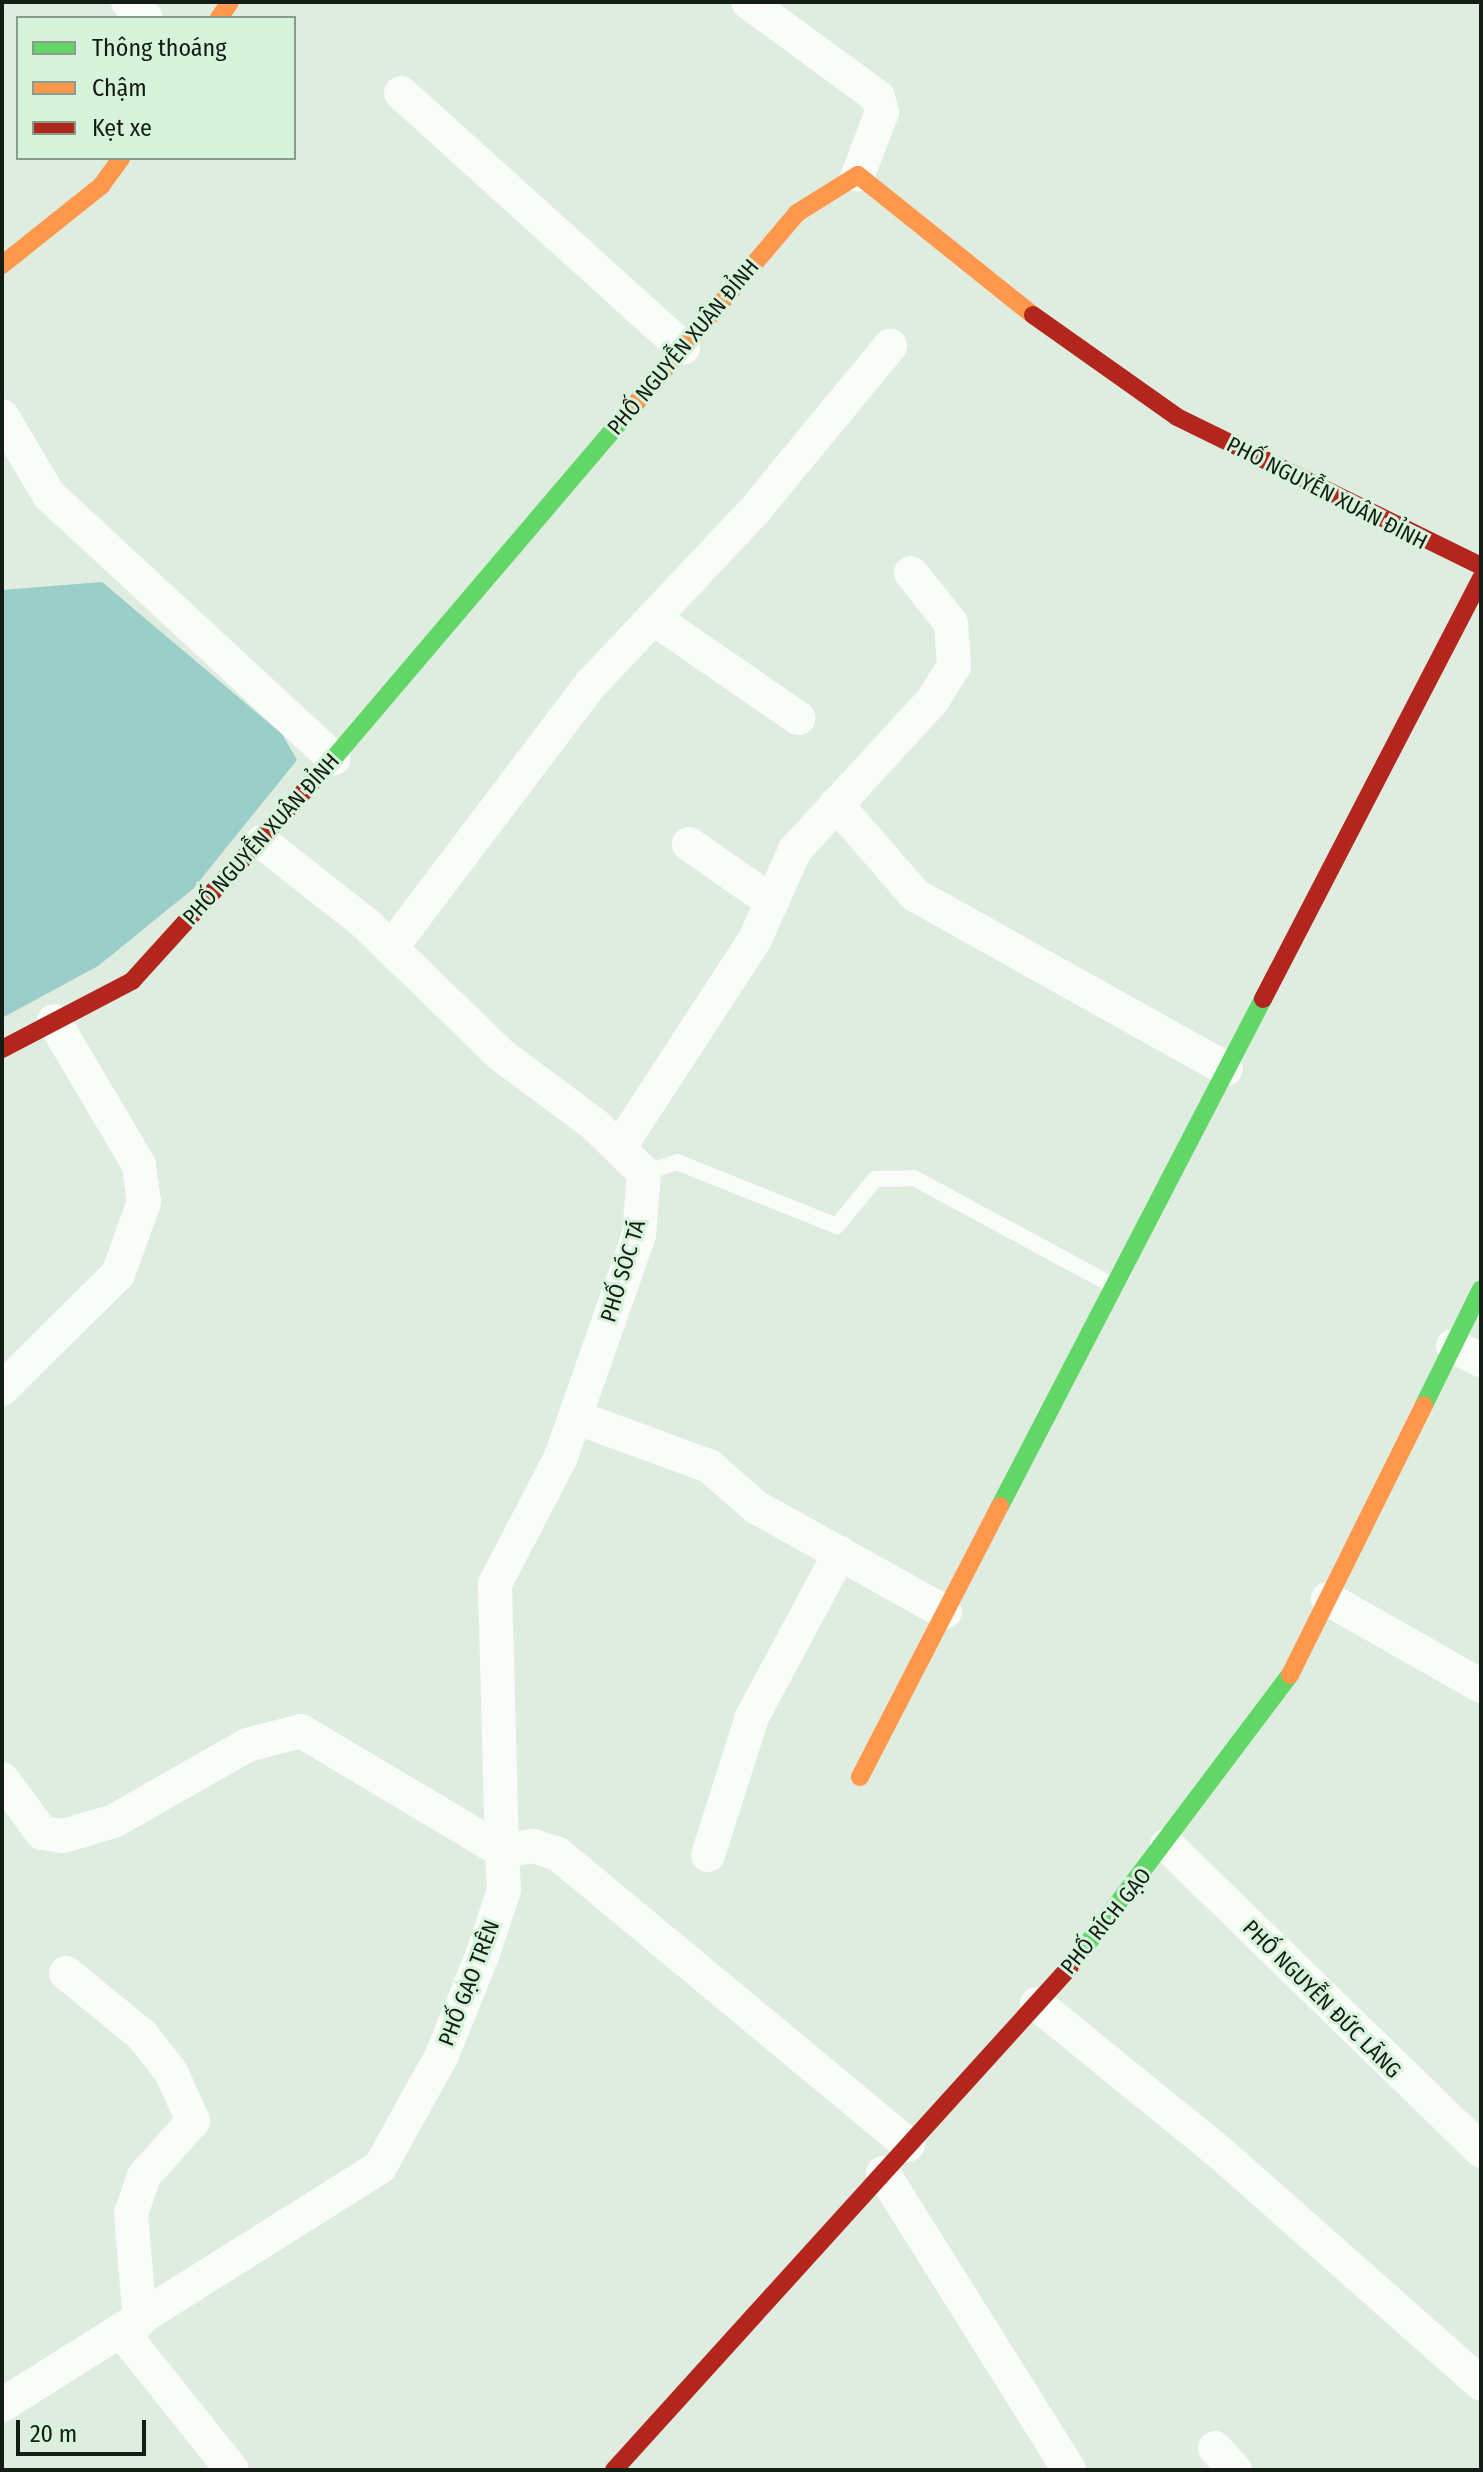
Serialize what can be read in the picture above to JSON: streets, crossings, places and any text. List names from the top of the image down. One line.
{"streets":{"street":["PHỐ NGUYỄN XUÂN ĐỈNH","PHỐ SÓC TÁ","PHỐ RÍCH GẠO","PHỐ GẠO TRÊN","PHỐ NGUYỄN ĐỨC LÃNG"]},"crossings":[["PHỐ SÓC TÁ","PHỐ GẠO TRÊN"],["PHỐ RÍCH GẠO","PHỐ NGUYỄN ĐỨC LÃNG"]],"legend":["Thông thoáng","Chậm","Kẹt xe"],"scale_bar":"20 m"}
